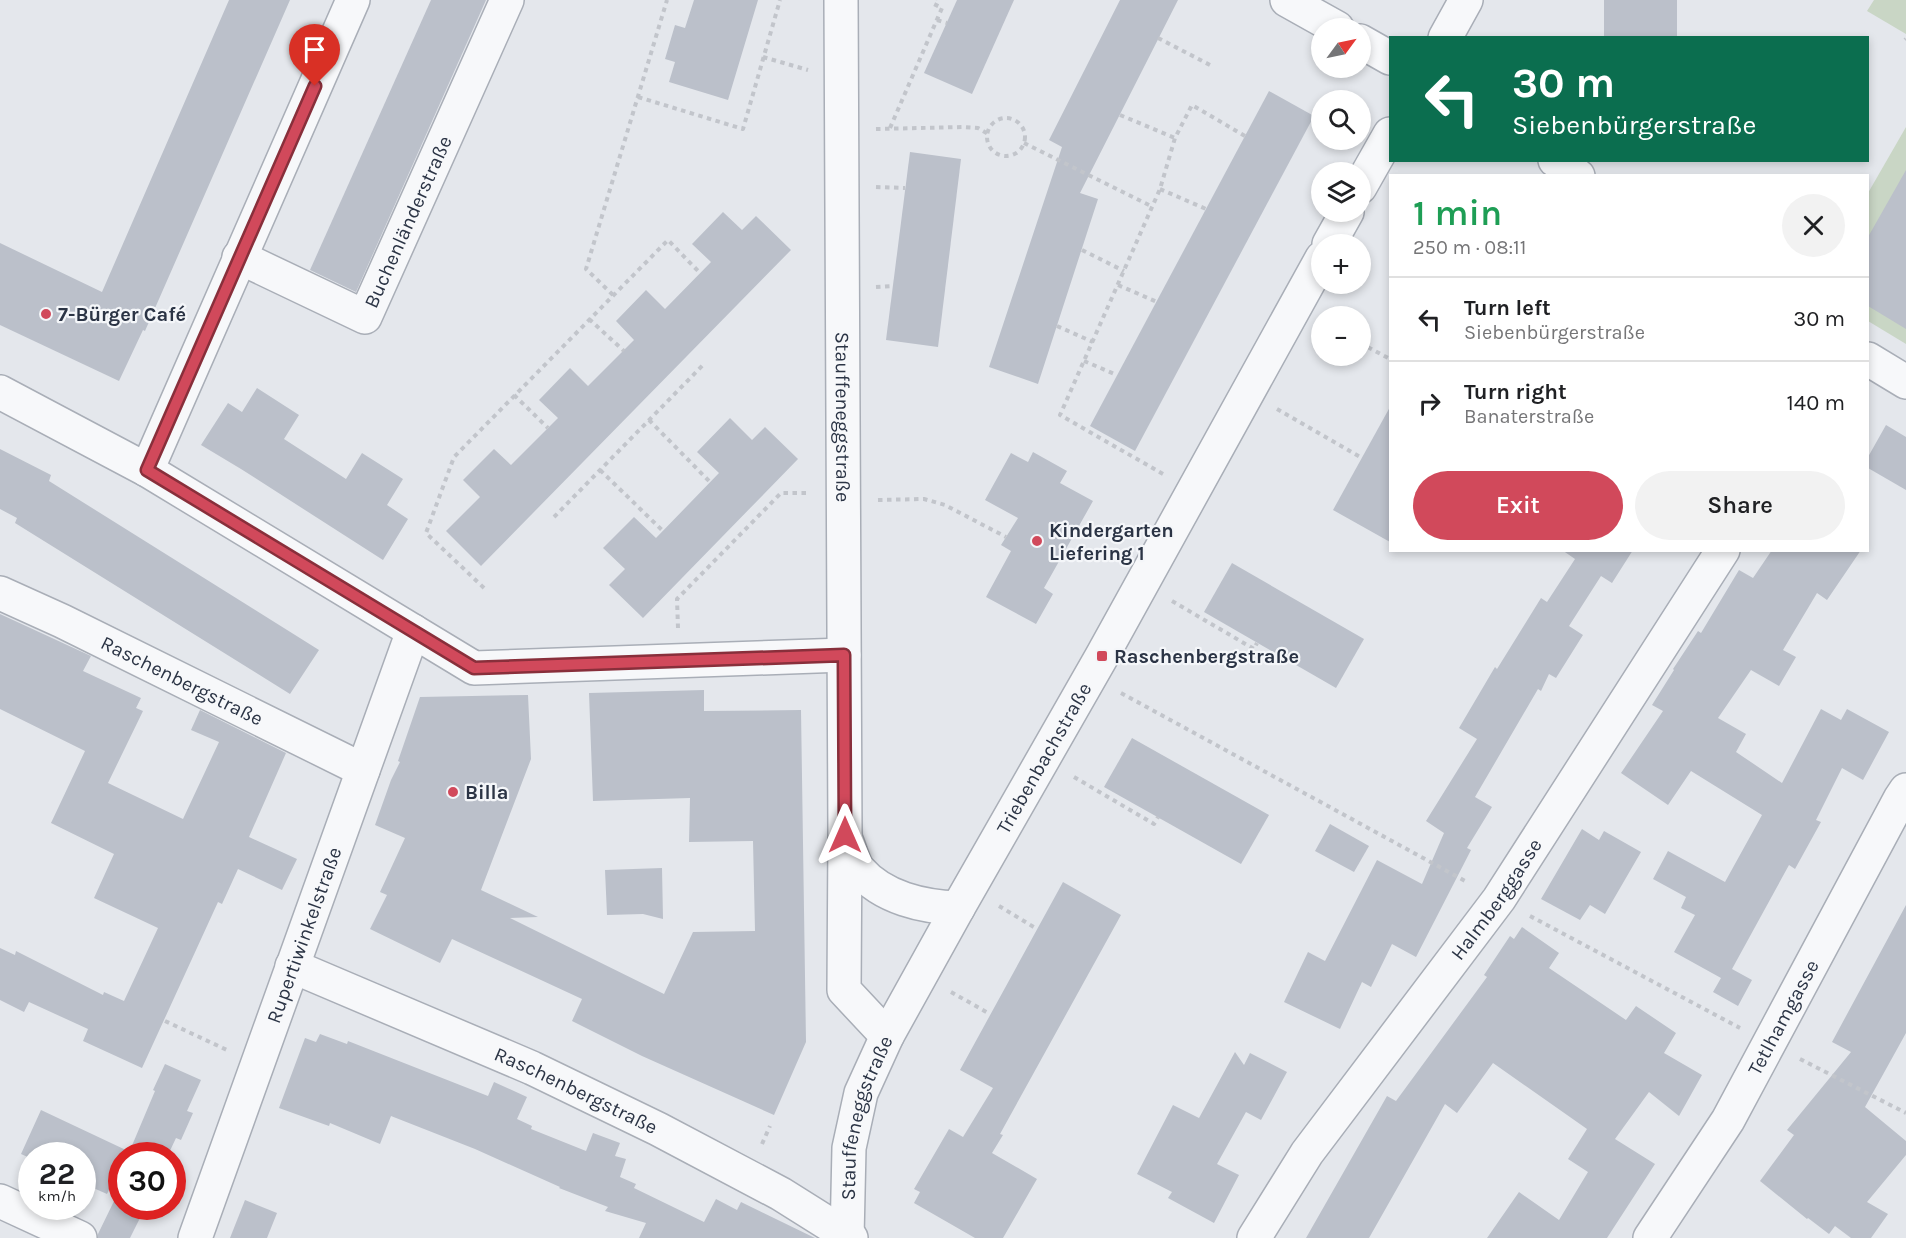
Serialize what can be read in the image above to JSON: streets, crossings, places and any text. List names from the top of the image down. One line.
{"streets":{"street":["Buchenländerstraße","Stauffeneggstraße","Raschenbergstraße","Triebenbachstraße","Halmberggasse","Rupertiwinkelstraße","Tetlhamgasse"]},"crossings":[["Stauffeneggstraße","Raschenbergstraße"],["Stauffeneggstraße","Triebenbachstraße"],["Raschenbergstraße","Rupertiwinkelstraße"]],"places":{"other":["7-Bürger Café","Kindergarten Liefering 1","Billa"],"transit":["Raschenbergstraße"]},"north":"top right","page":{"map_buttons":["+","−"],"turn":["30 m","Siebenbürgerstraße"],"heading":["1 min","250 m · 08:11"],"list":[{"name":"Turn left","note":"Siebenbürgerstraße","value":"30 m"},{"name":"Turn right","note":"Banaterstraße","value":"140 m"}],"buttons":["Exit","Share"],"speed":"22 km/h","limit":"30"}}
